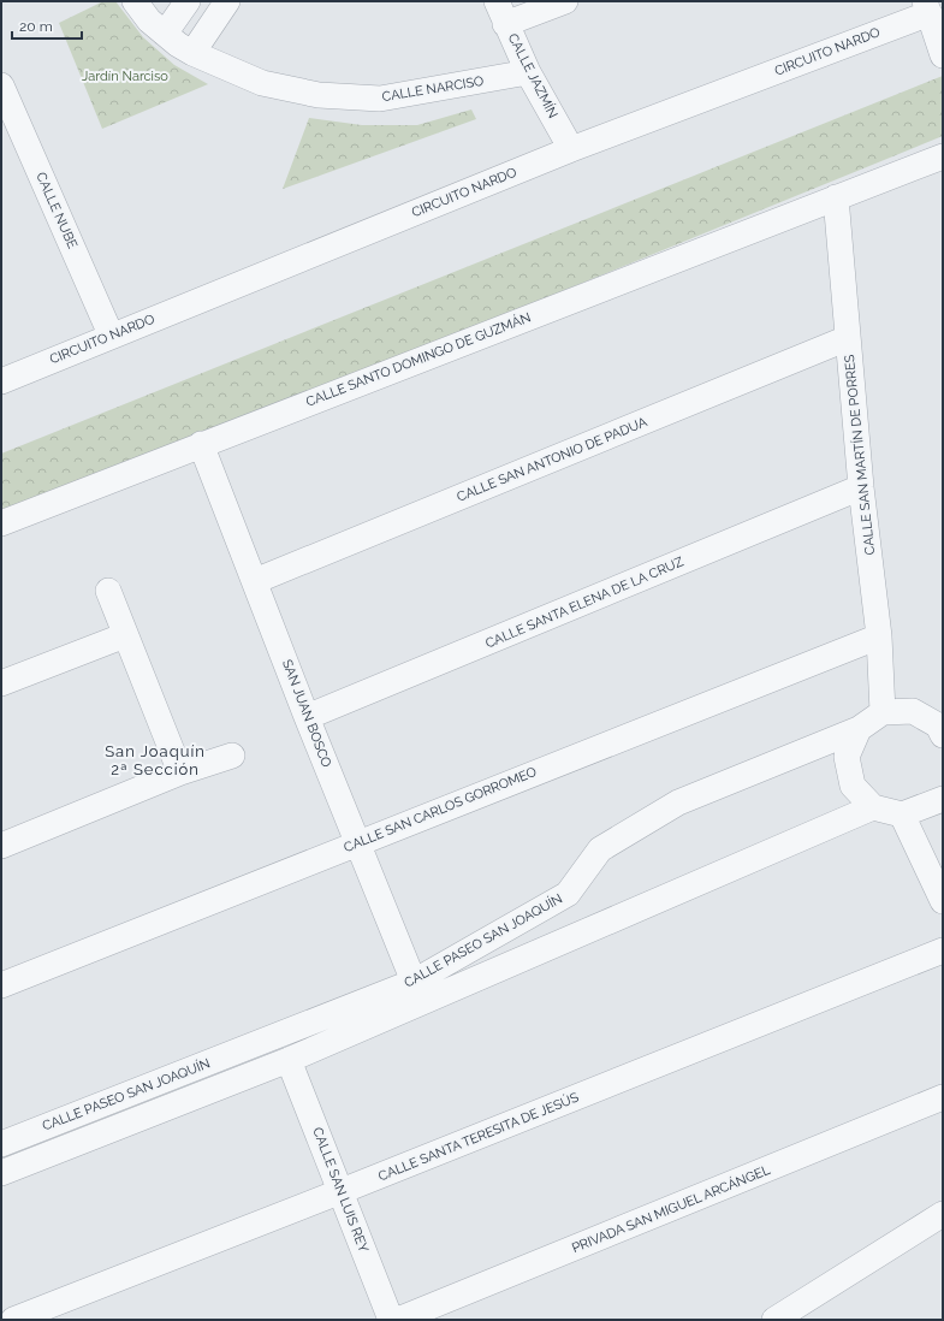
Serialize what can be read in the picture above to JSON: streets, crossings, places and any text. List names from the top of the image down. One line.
{"streets":{"street":["CIRCUITO NARDO","CALLE JAZMÍN","CALLE NARCISO","CALLE NUBE","CALLE SANTO DOMINGO DE GUZMÁN","CALLE SAN MARTÍN DE PORRES","CALLE SAN ANTONIO DE PADUA","CALLE SANTA ELENA DE LA CRUZ","SAN JUAN BOSCO","CALLE SAN CARLOS GORROMEO","CALLE PASEO SAN JOAQUÍN","CALLE SANTA TERESITA DE JESÚS","CALLE SAN LUIS REY","PRIVADA SAN MIGUEL ARCÁNGEL"]},"crossings":[["CIRCUITO NARDO","CALLE JAZMÍN"],["CIRCUITO NARDO","CALLE NUBE"],["CALLE JAZMÍN","CALLE NARCISO"],["CALLE SANTO DOMINGO DE GUZMÁN","CALLE SAN MARTÍN DE PORRES"],["CALLE SANTO DOMINGO DE GUZMÁN","SAN JUAN BOSCO"],["CALLE SAN MARTÍN DE PORRES","CALLE SAN ANTONIO DE PADUA"],["CALLE SAN MARTÍN DE PORRES","CALLE SANTA ELENA DE LA CRUZ"],["CALLE SAN MARTÍN DE PORRES","CALLE SAN CARLOS GORROMEO"],["CALLE SAN ANTONIO DE PADUA","SAN JUAN BOSCO"],["CALLE SANTA ELENA DE LA CRUZ","SAN JUAN BOSCO"],["SAN JUAN BOSCO","CALLE SAN CARLOS GORROMEO"],["SAN JUAN BOSCO","CALLE PASEO SAN JOAQUÍN"],["CALLE PASEO SAN JOAQUÍN","CALLE SAN LUIS REY"],["CALLE SANTA TERESITA DE JESÚS","CALLE SAN LUIS REY"]],"districts":["San Joaquín 2ª Sección"],"parks":["Jardín Narciso"],"scale_bar":"20 m"}
